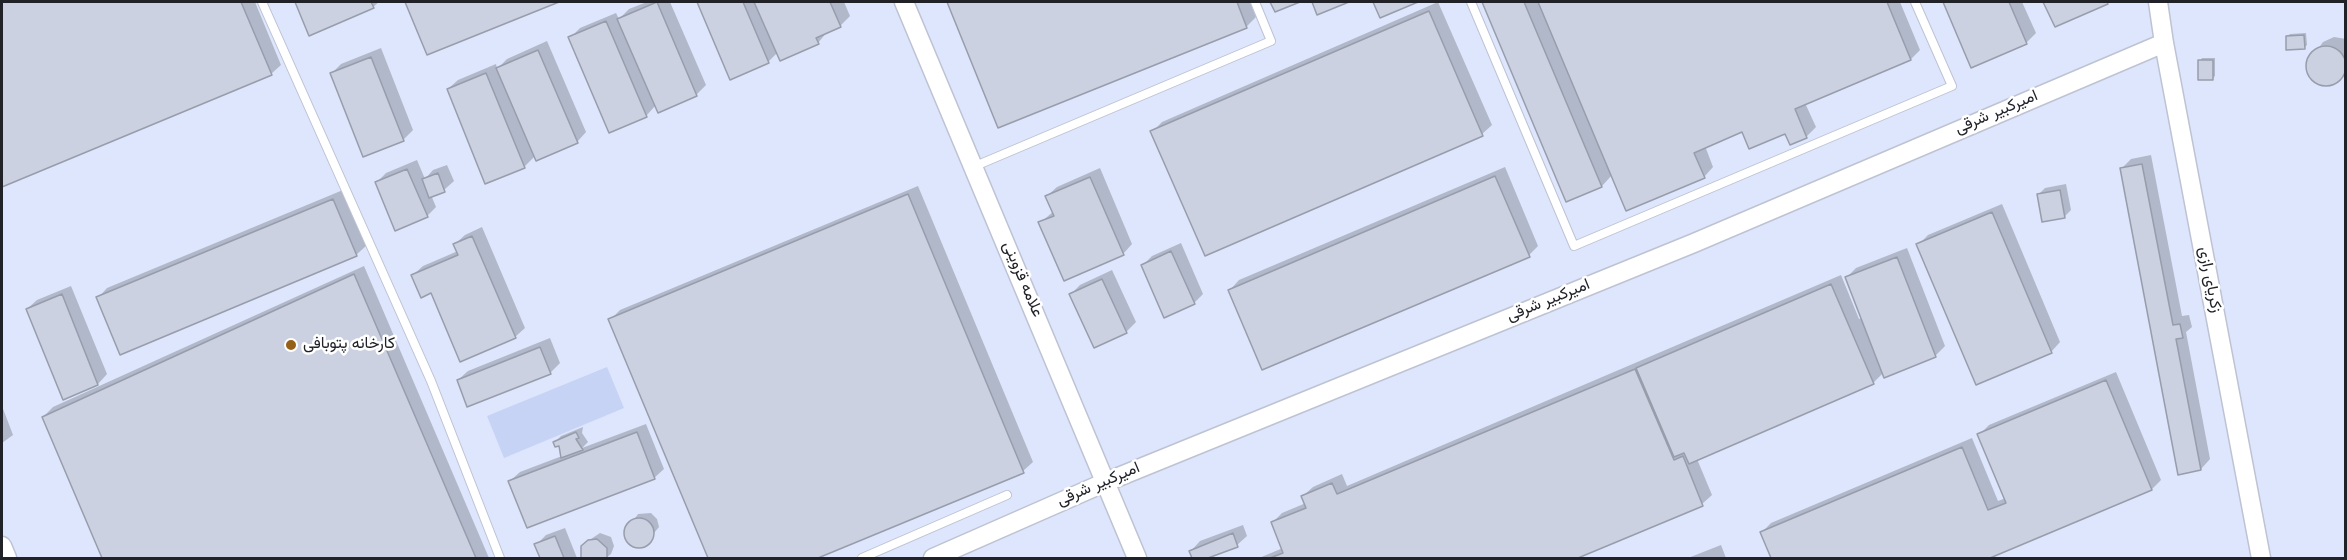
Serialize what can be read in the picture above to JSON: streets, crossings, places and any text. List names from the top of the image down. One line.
{"streets":{"street":["امیرکبیر شرقی","علامه قزوینی","زکریای رازی"]},"crossings":[["امیرکبیر شرقی","علامه قزوینی"],["امیرکبیر شرقی","زکریای رازی"]],"places":["کارخانه پتوبافی"]}
